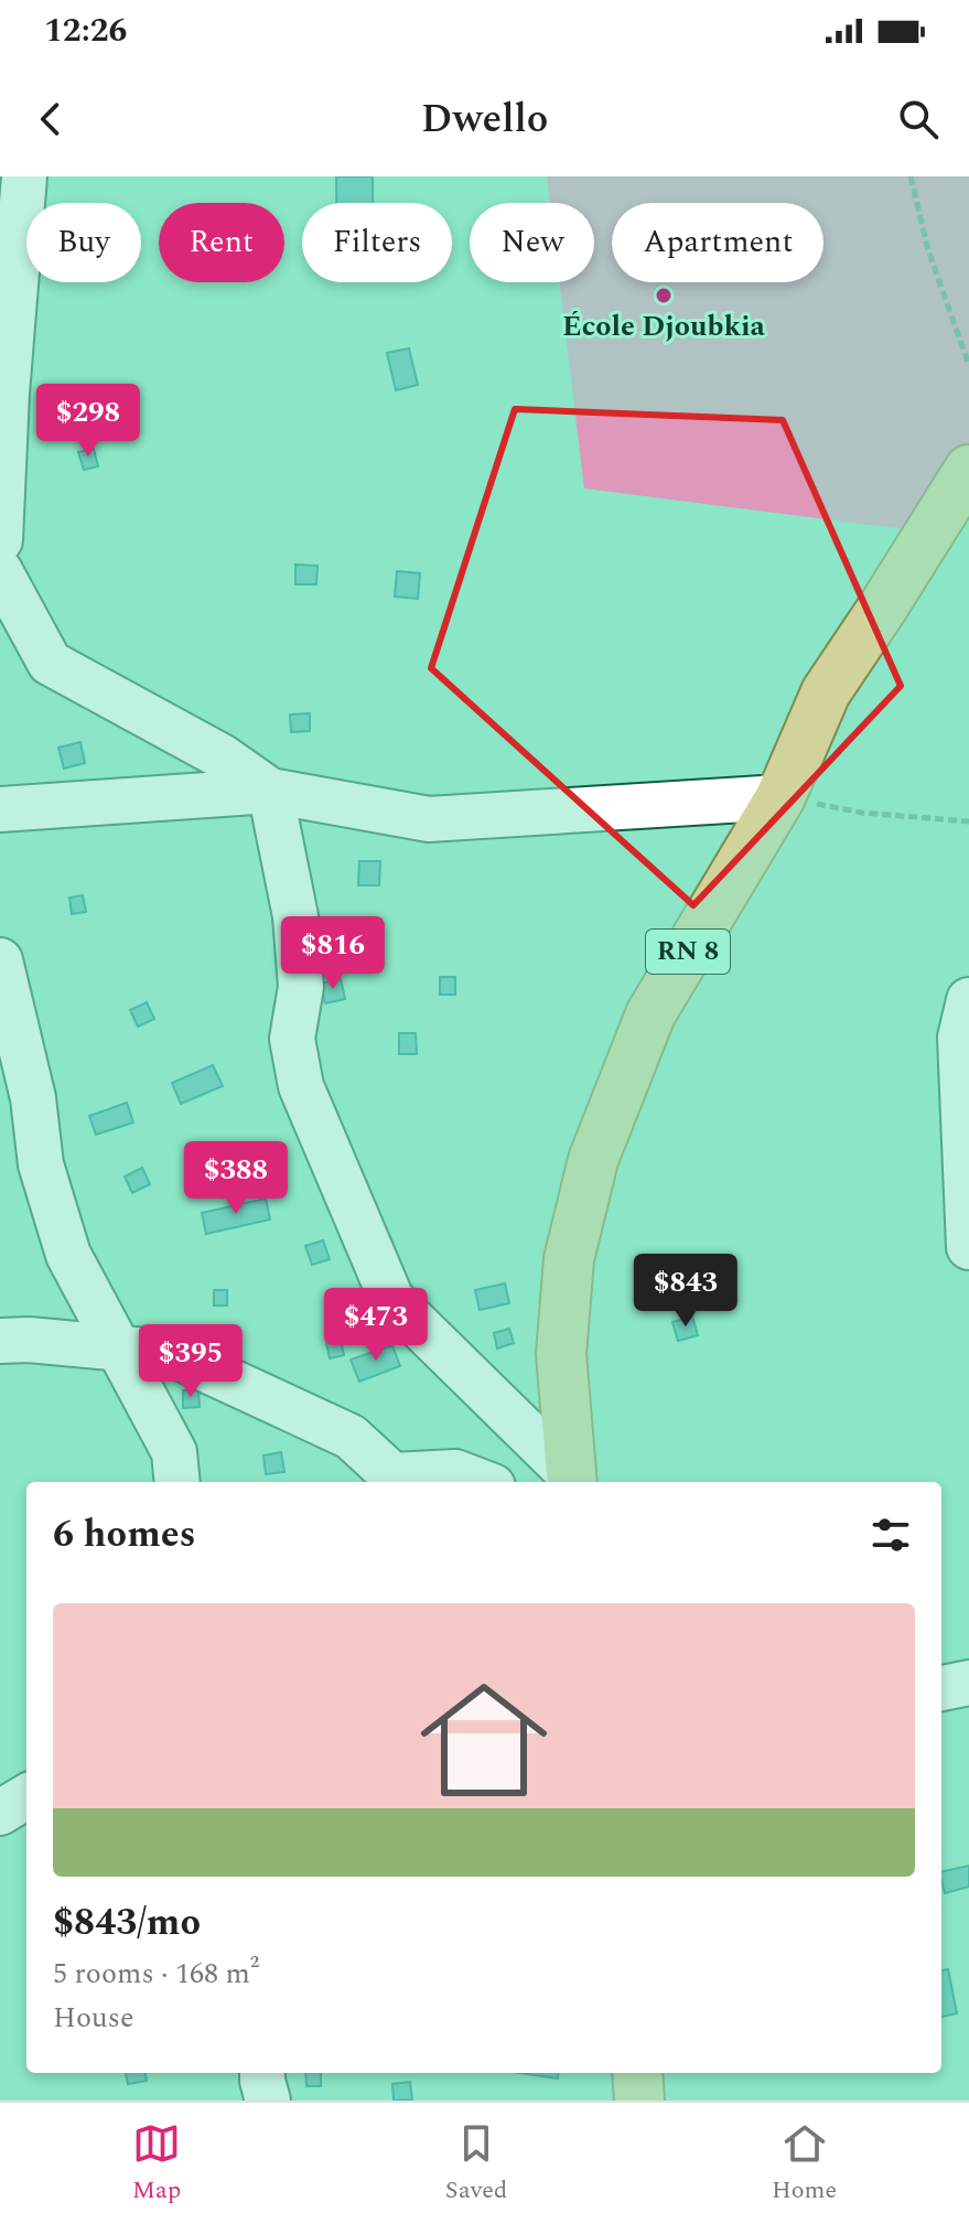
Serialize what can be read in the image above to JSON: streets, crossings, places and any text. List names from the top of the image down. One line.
{"streets":{"main road":["RN 8"]},"places":["École Djoubkia"],"page":{"status":"12:26","header":"Dwello","chip":["Buy","Rent","Filters","New","Apartment"],"price":["$298","$816","$388","$843","$473","$395"],"heading":"6 homes","list":[{"name":"$843/mo","note":"5 rooms · 168 m² · House"}],"tabs":["Map","Saved","Home"]}}
